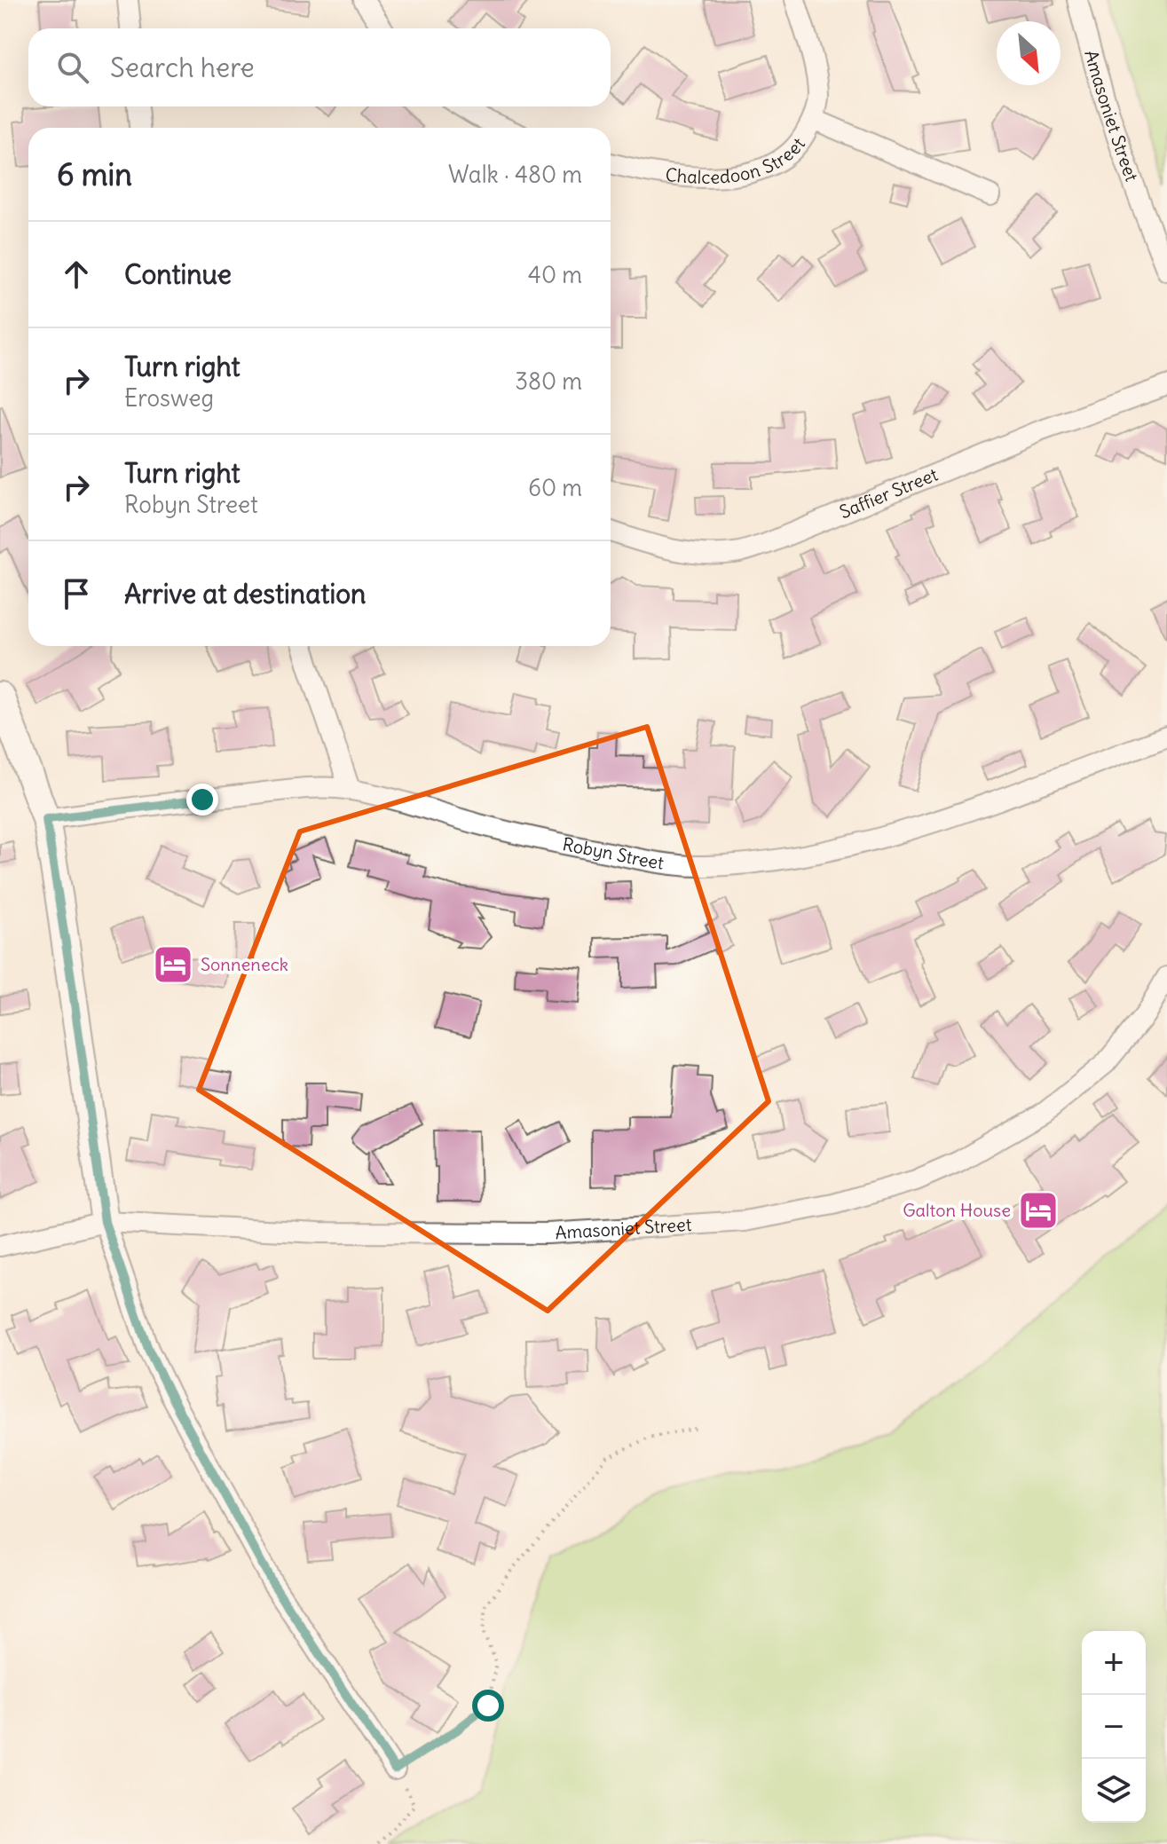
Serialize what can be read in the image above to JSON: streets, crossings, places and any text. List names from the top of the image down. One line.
{"streets":{"street":["Amasoniet Street","Chalcedoon Street","Saffier Street","Robyn Street"]},"places":{"hotel":["Sonneneck","Galton House"]},"north":"bottom right","page":{"search":"Search here","heading":["6 min","Walk · 480 m"],"list":[["Continue","40 m"],["Turn right","Erosweg","380 m"],["Turn right","Robyn Street","60 m"],"Arrive at destination"],"map_buttons":["+","−"]}}
